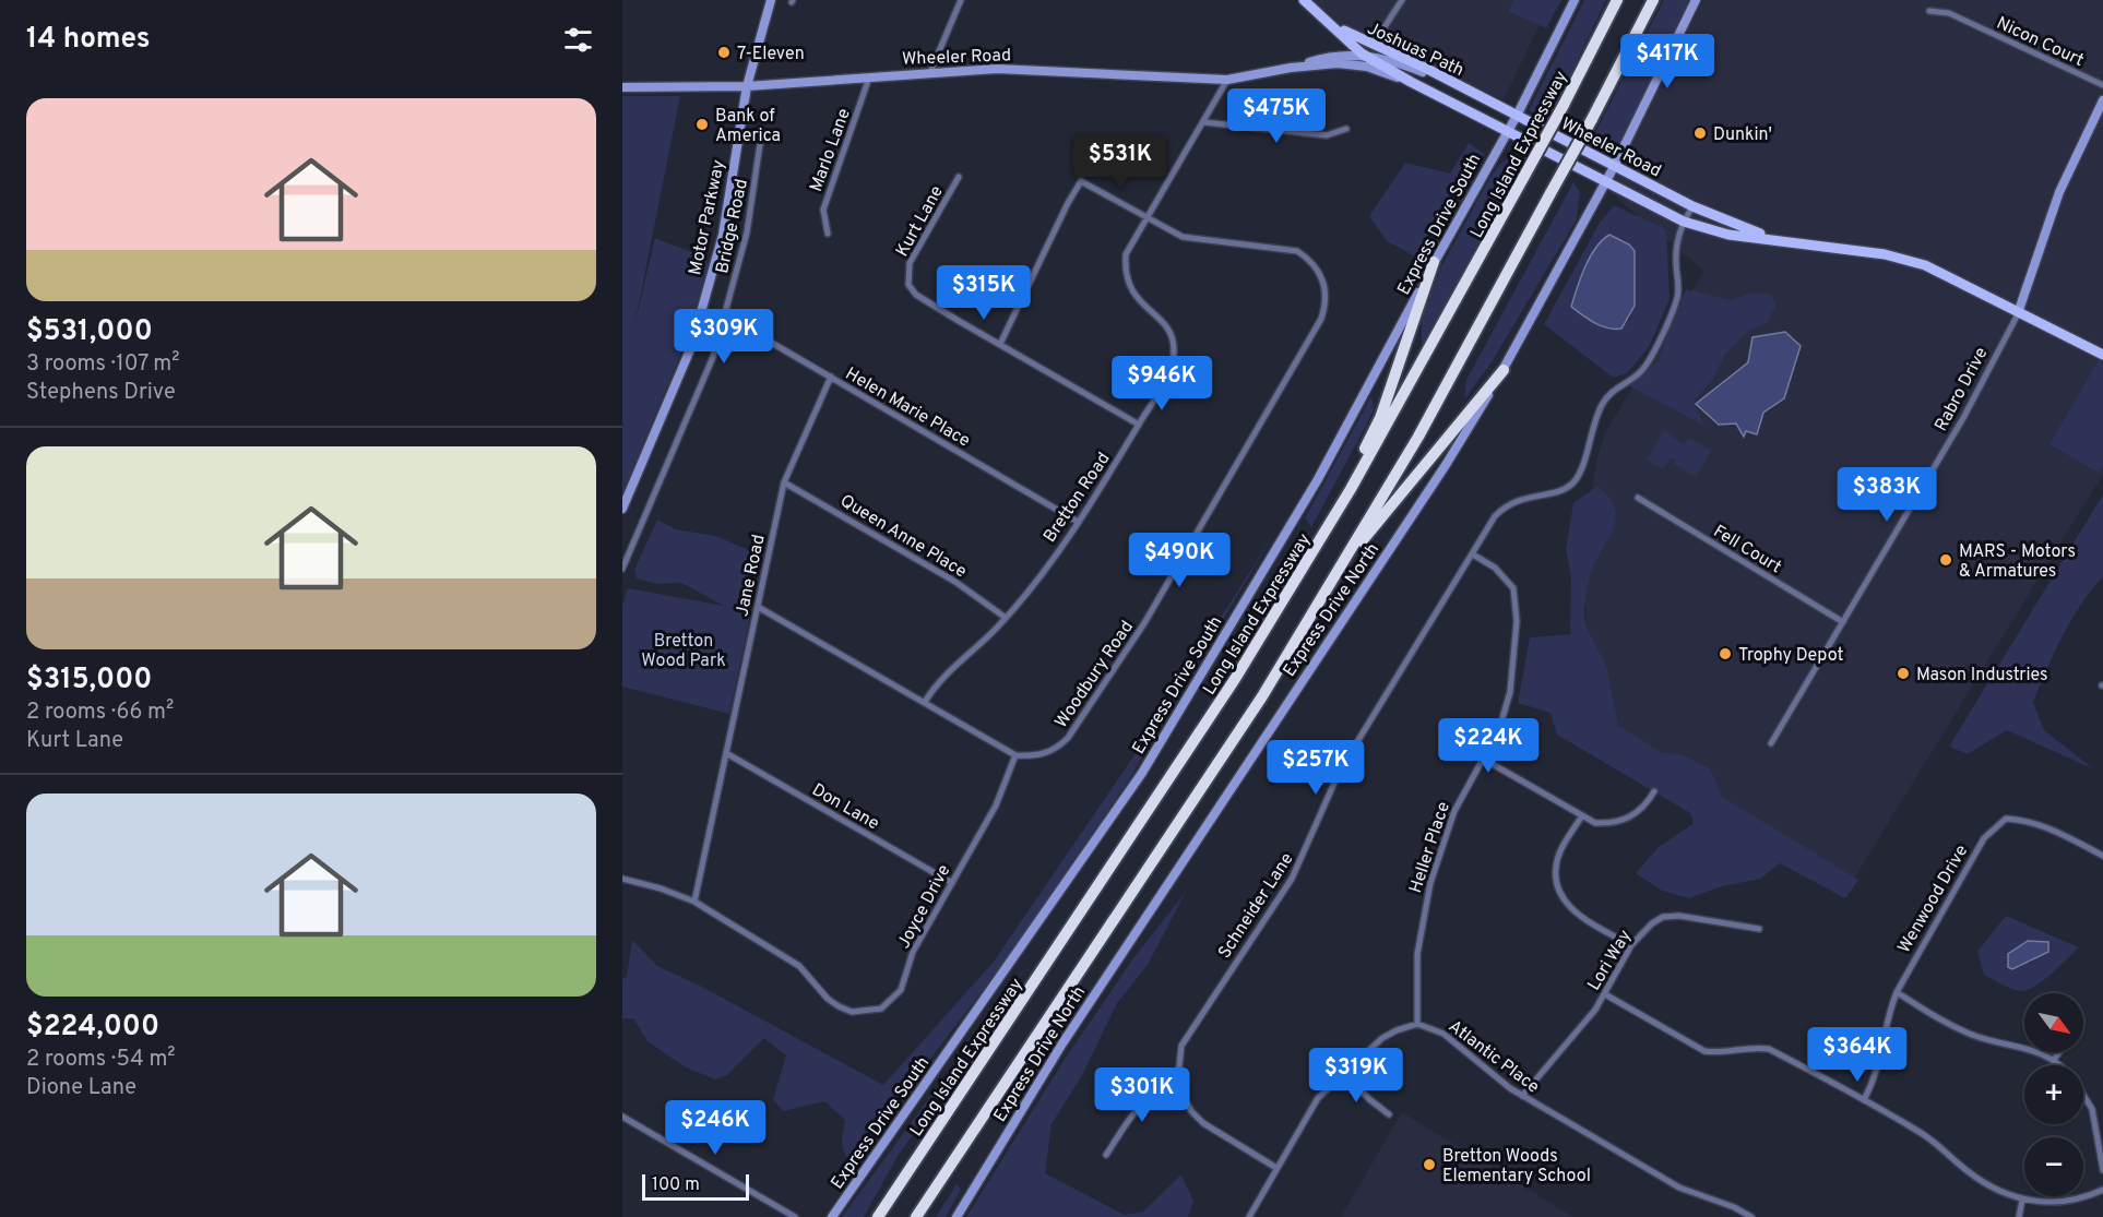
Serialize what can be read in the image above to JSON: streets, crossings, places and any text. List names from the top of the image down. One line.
{"streets":{"highway":["Long Island Expressway"],"main road":["Joshuas Path","Wheeler Road","Motor Parkway","Express Drive South","Rabro Drive","Express Drive North"],"street":["Nicon Court","Marlo Lane","Kurt Lane","Bridge Road","Helen Marie Place","Bretton Road","Queen Anne Place","Fell Court","Jane Road","Woodbury Road","Don Lane","Heller Place","Wenwood Drive","Schneider Lane","Joyce Drive","Lori Way","Atlantic Place"]},"crossings":[["Joshuas Path","Wheeler Road"],["Wheeler Road","Marlo Lane"],["Wheeler Road","Motor Parkway"],["Wheeler Road","Express Drive South"],["Wheeler Road","Rabro Drive"],["Wheeler Road","Bretton Road"],["Wheeler Road","Express Drive North"],["Wheeler Road","Schneider Lane"],["Kurt Lane","Bretton Road"],["Kurt Lane","Woodbury Road"],["Bridge Road","Helen Marie Place"],["Rabro Drive","Fell Court"],["Helen Marie Place","Bretton Road"],["Helen Marie Place","Jane Road"],["Bretton Road","Queen Anne Place"],["Bretton Road","Woodbury Road"],["Queen Anne Place","Jane Road"],["Jane Road","Don Lane"],["Jane Road","Joyce Drive"],["Woodbury Road","Joyce Drive"],["Don Lane","Joyce Drive"],["Heller Place","Schneider Lane"],["Heller Place","Atlantic Place"],["Lori Way","Atlantic Place"]],"parks":["Bretton Wood Park"],"places":["7-Eleven","Bank of America","Dunkin'","MARS - Motors & Armatures","Trophy Depot","Mason Industries","Bretton Woods Elementary School"],"scale_bar":"100 m","north":"bottom right","page":{"heading":"14 homes","price":["$417K","$475K","$531K","$315K","$309K","$946K","$383K","$490K","$224K","$257K","$364K","$319K","$301K","$246K"],"list":[{"name":"$531,000","note":"3 rooms · 107 m² · Stephens Drive"},{"name":"$315,000","note":"2 rooms · 66 m² · Kurt Lane"},{"name":"$224,000","note":"2 rooms · 54 m² · Dione Lane"}],"map_buttons":["+","−"],"scale":"100 m"}}
